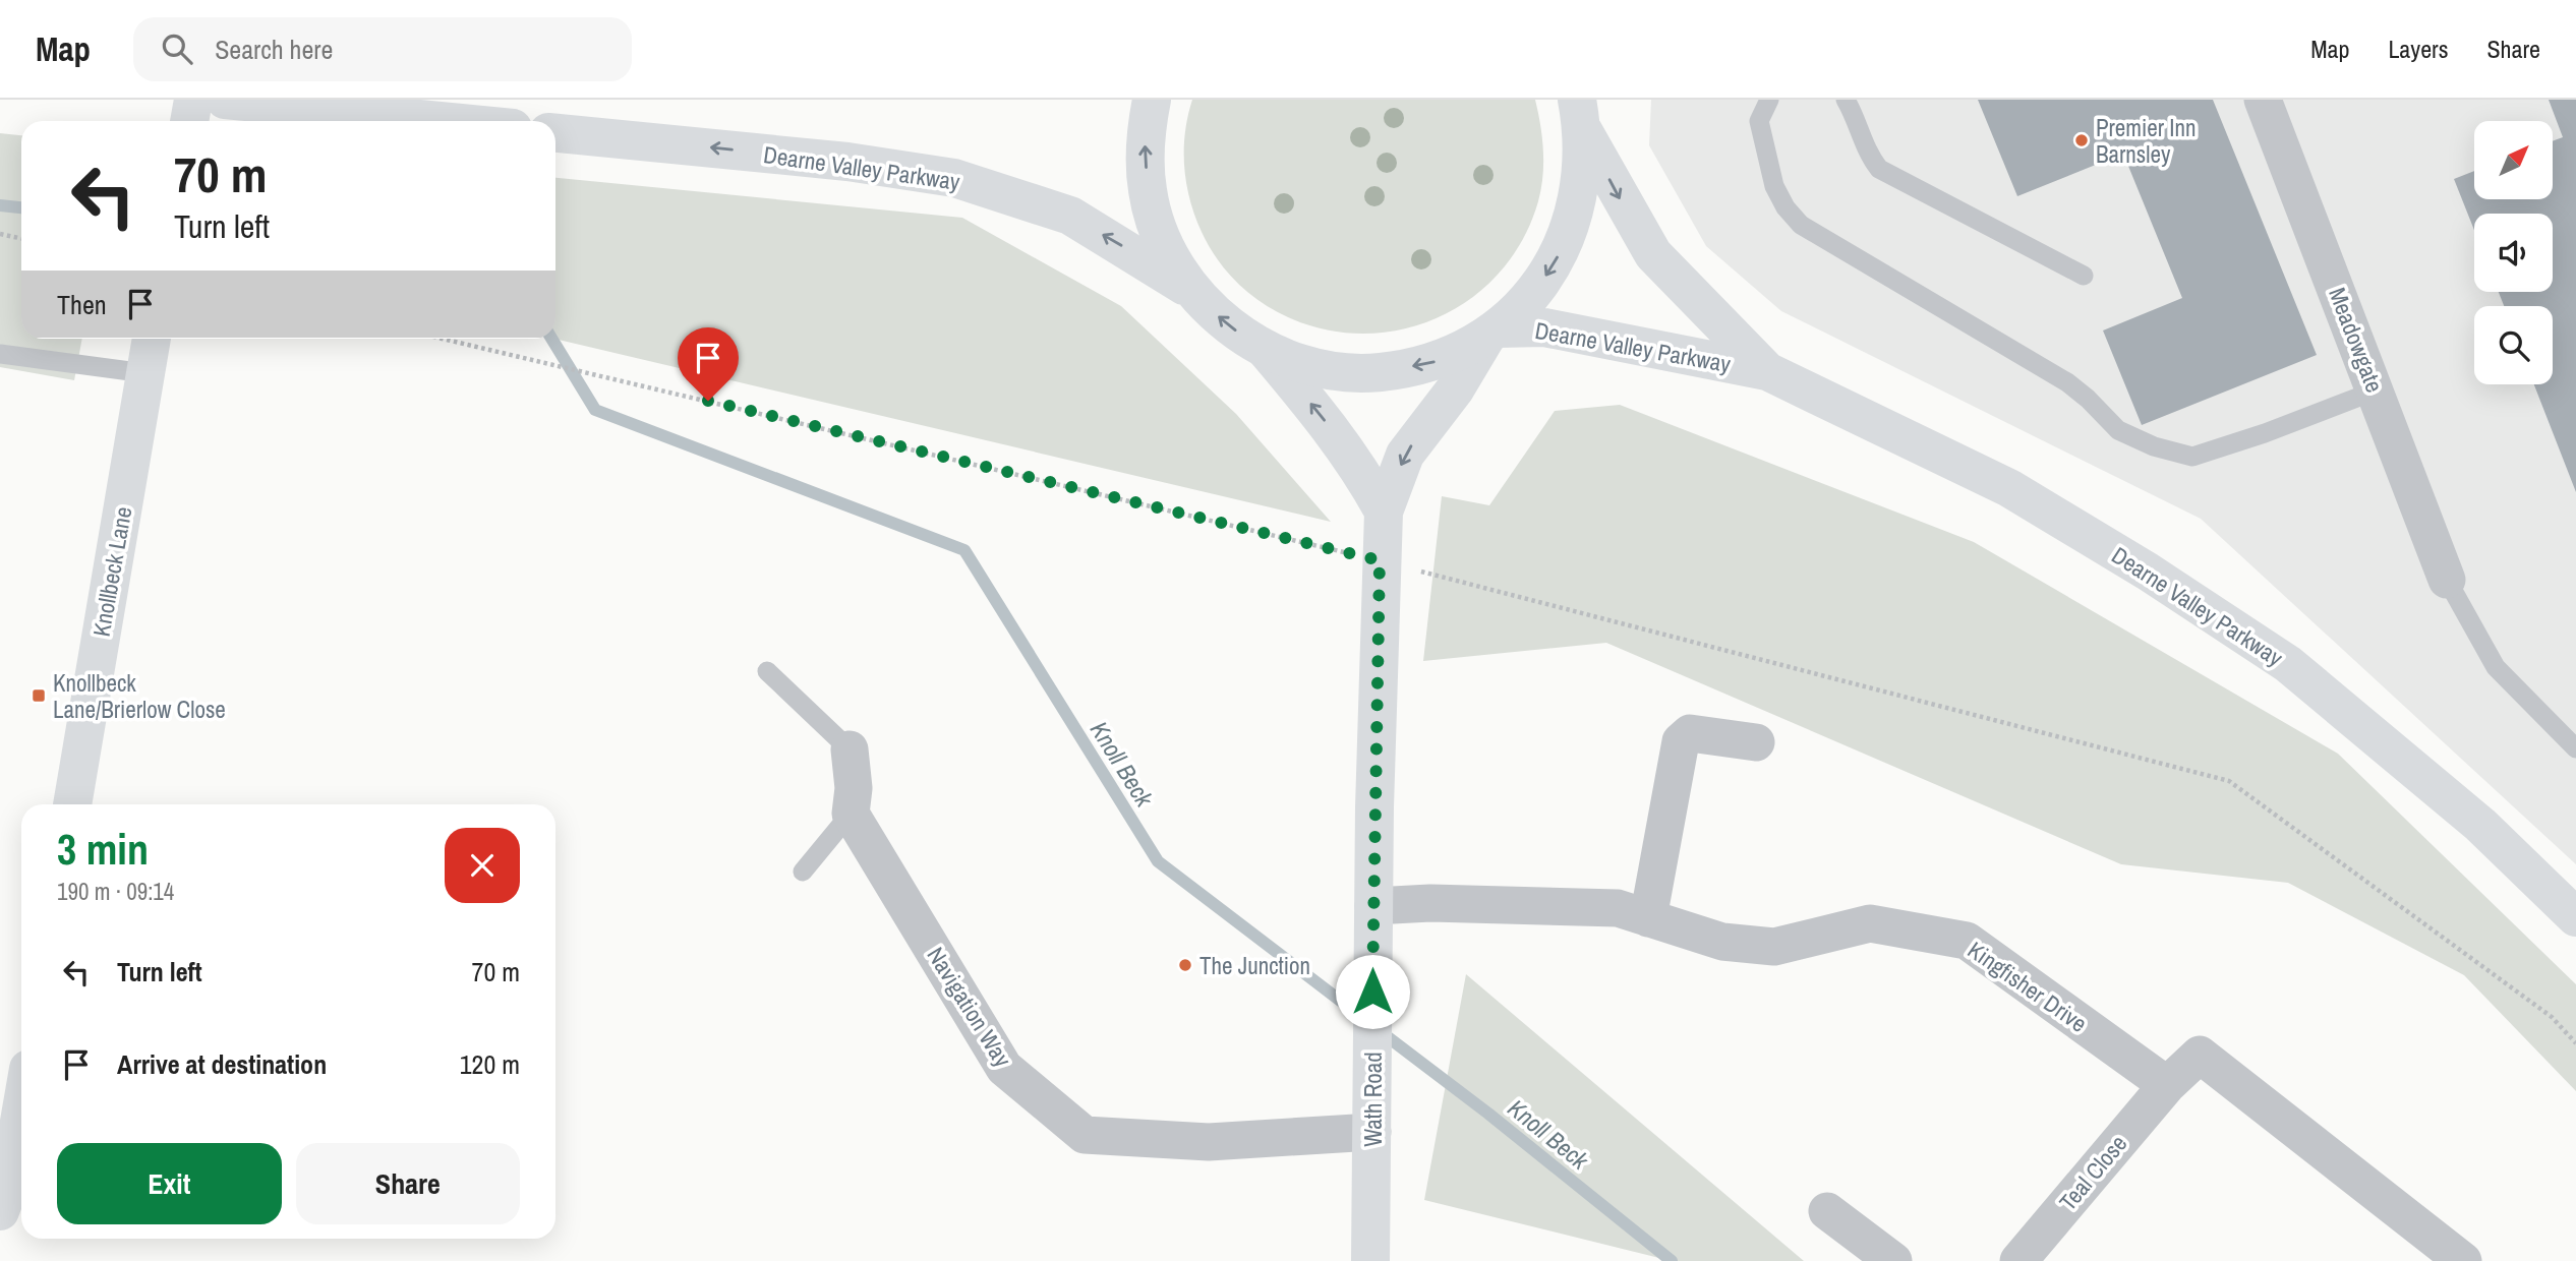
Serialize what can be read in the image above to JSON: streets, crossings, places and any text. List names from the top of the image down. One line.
{"streets":{"main road":["Dearne Valley Parkway","Knollbeck Lane","Wath Road"],"street":["Meadowgate","Kingfisher Drive","Navigation Way","Teal Close"]},"crossings":[["Dearne Valley Parkway","Wath Road"],["Kingfisher Drive","Wath Road"],["Kingfisher Drive","Teal Close"],["Navigation Way","Wath Road"]],"water":["Knoll Beck"],"places":{"other":["Premier Inn Barnsley","The Junction"],"transit":["Knollbeck Lane/Brierlow Close"]},"north":"top right","page":{"header":"Map","search":"Search here","nav":["Map","Layers","Share"],"turn":["70 m","Turn left"],"then":"Then","heading":["3 min","190 m · 09:14"],"list":[{"name":"Turn left","value":"70 m"},{"name":"Arrive at destination","value":"120 m"}],"buttons":["Exit","Share"]}}
